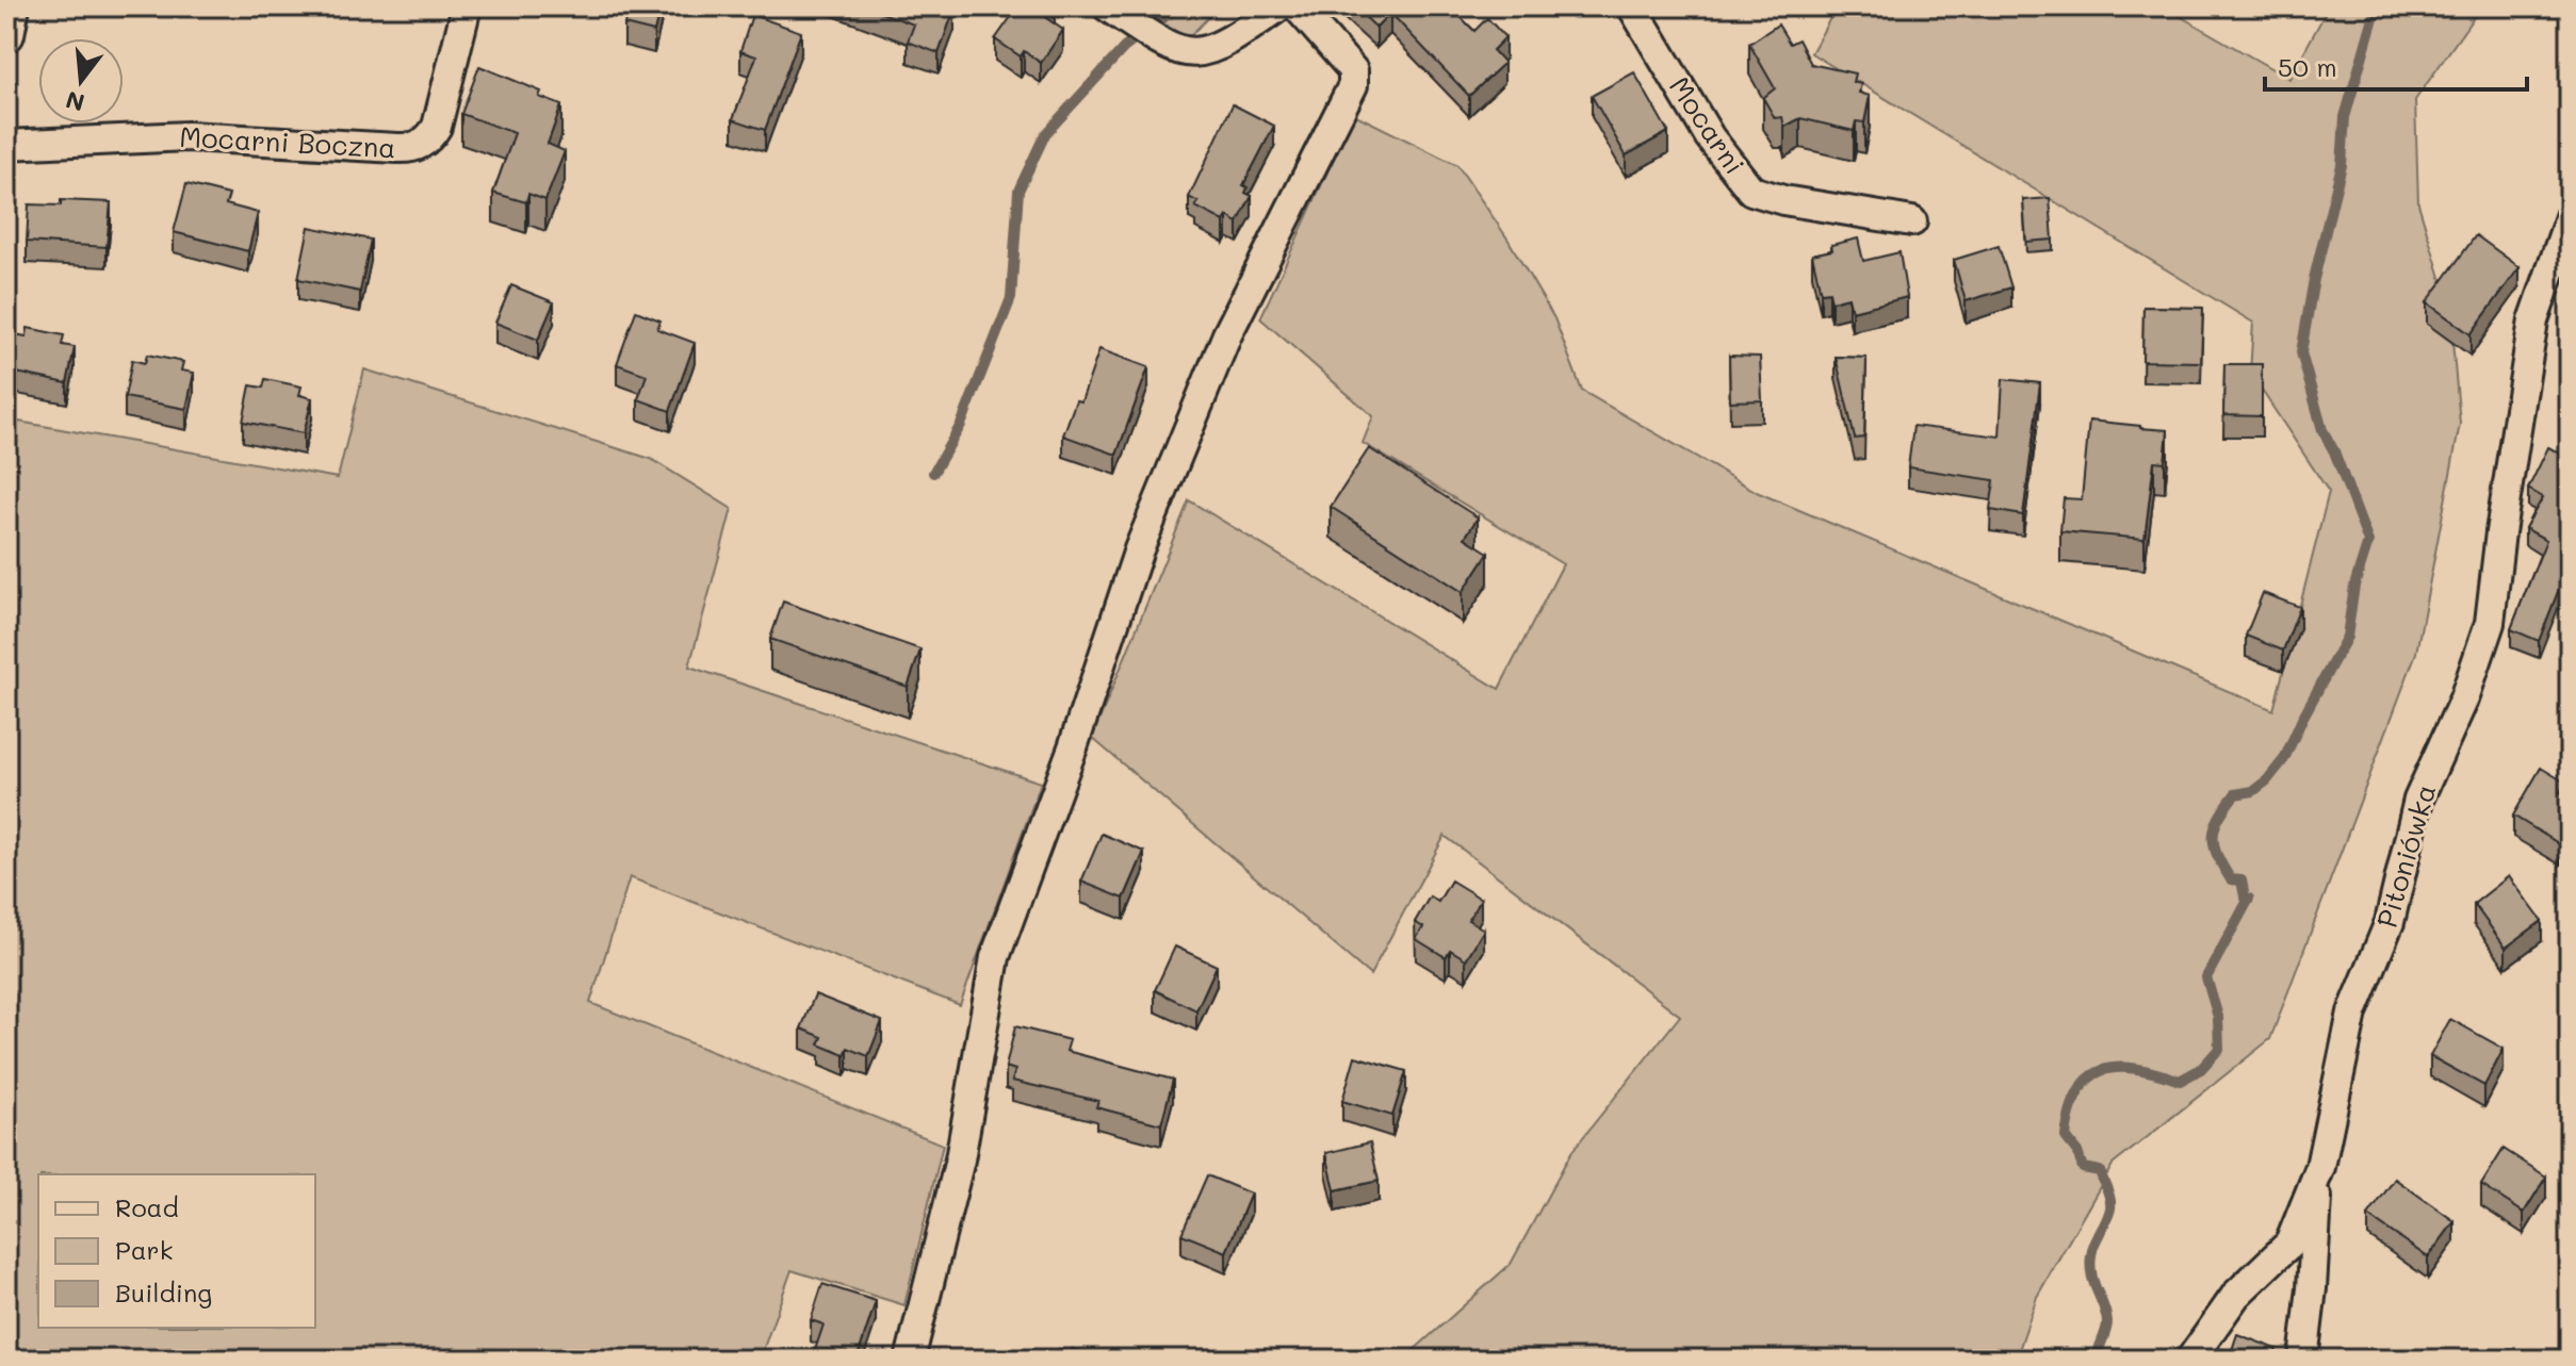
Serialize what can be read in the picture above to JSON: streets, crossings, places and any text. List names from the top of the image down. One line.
{"streets":{"street":["Mocarni","Mocarni Boczna","Pitoniówka"]},"legend":["Road","Park","Building"],"scale_bar":"50 m","north":"bottom"}
